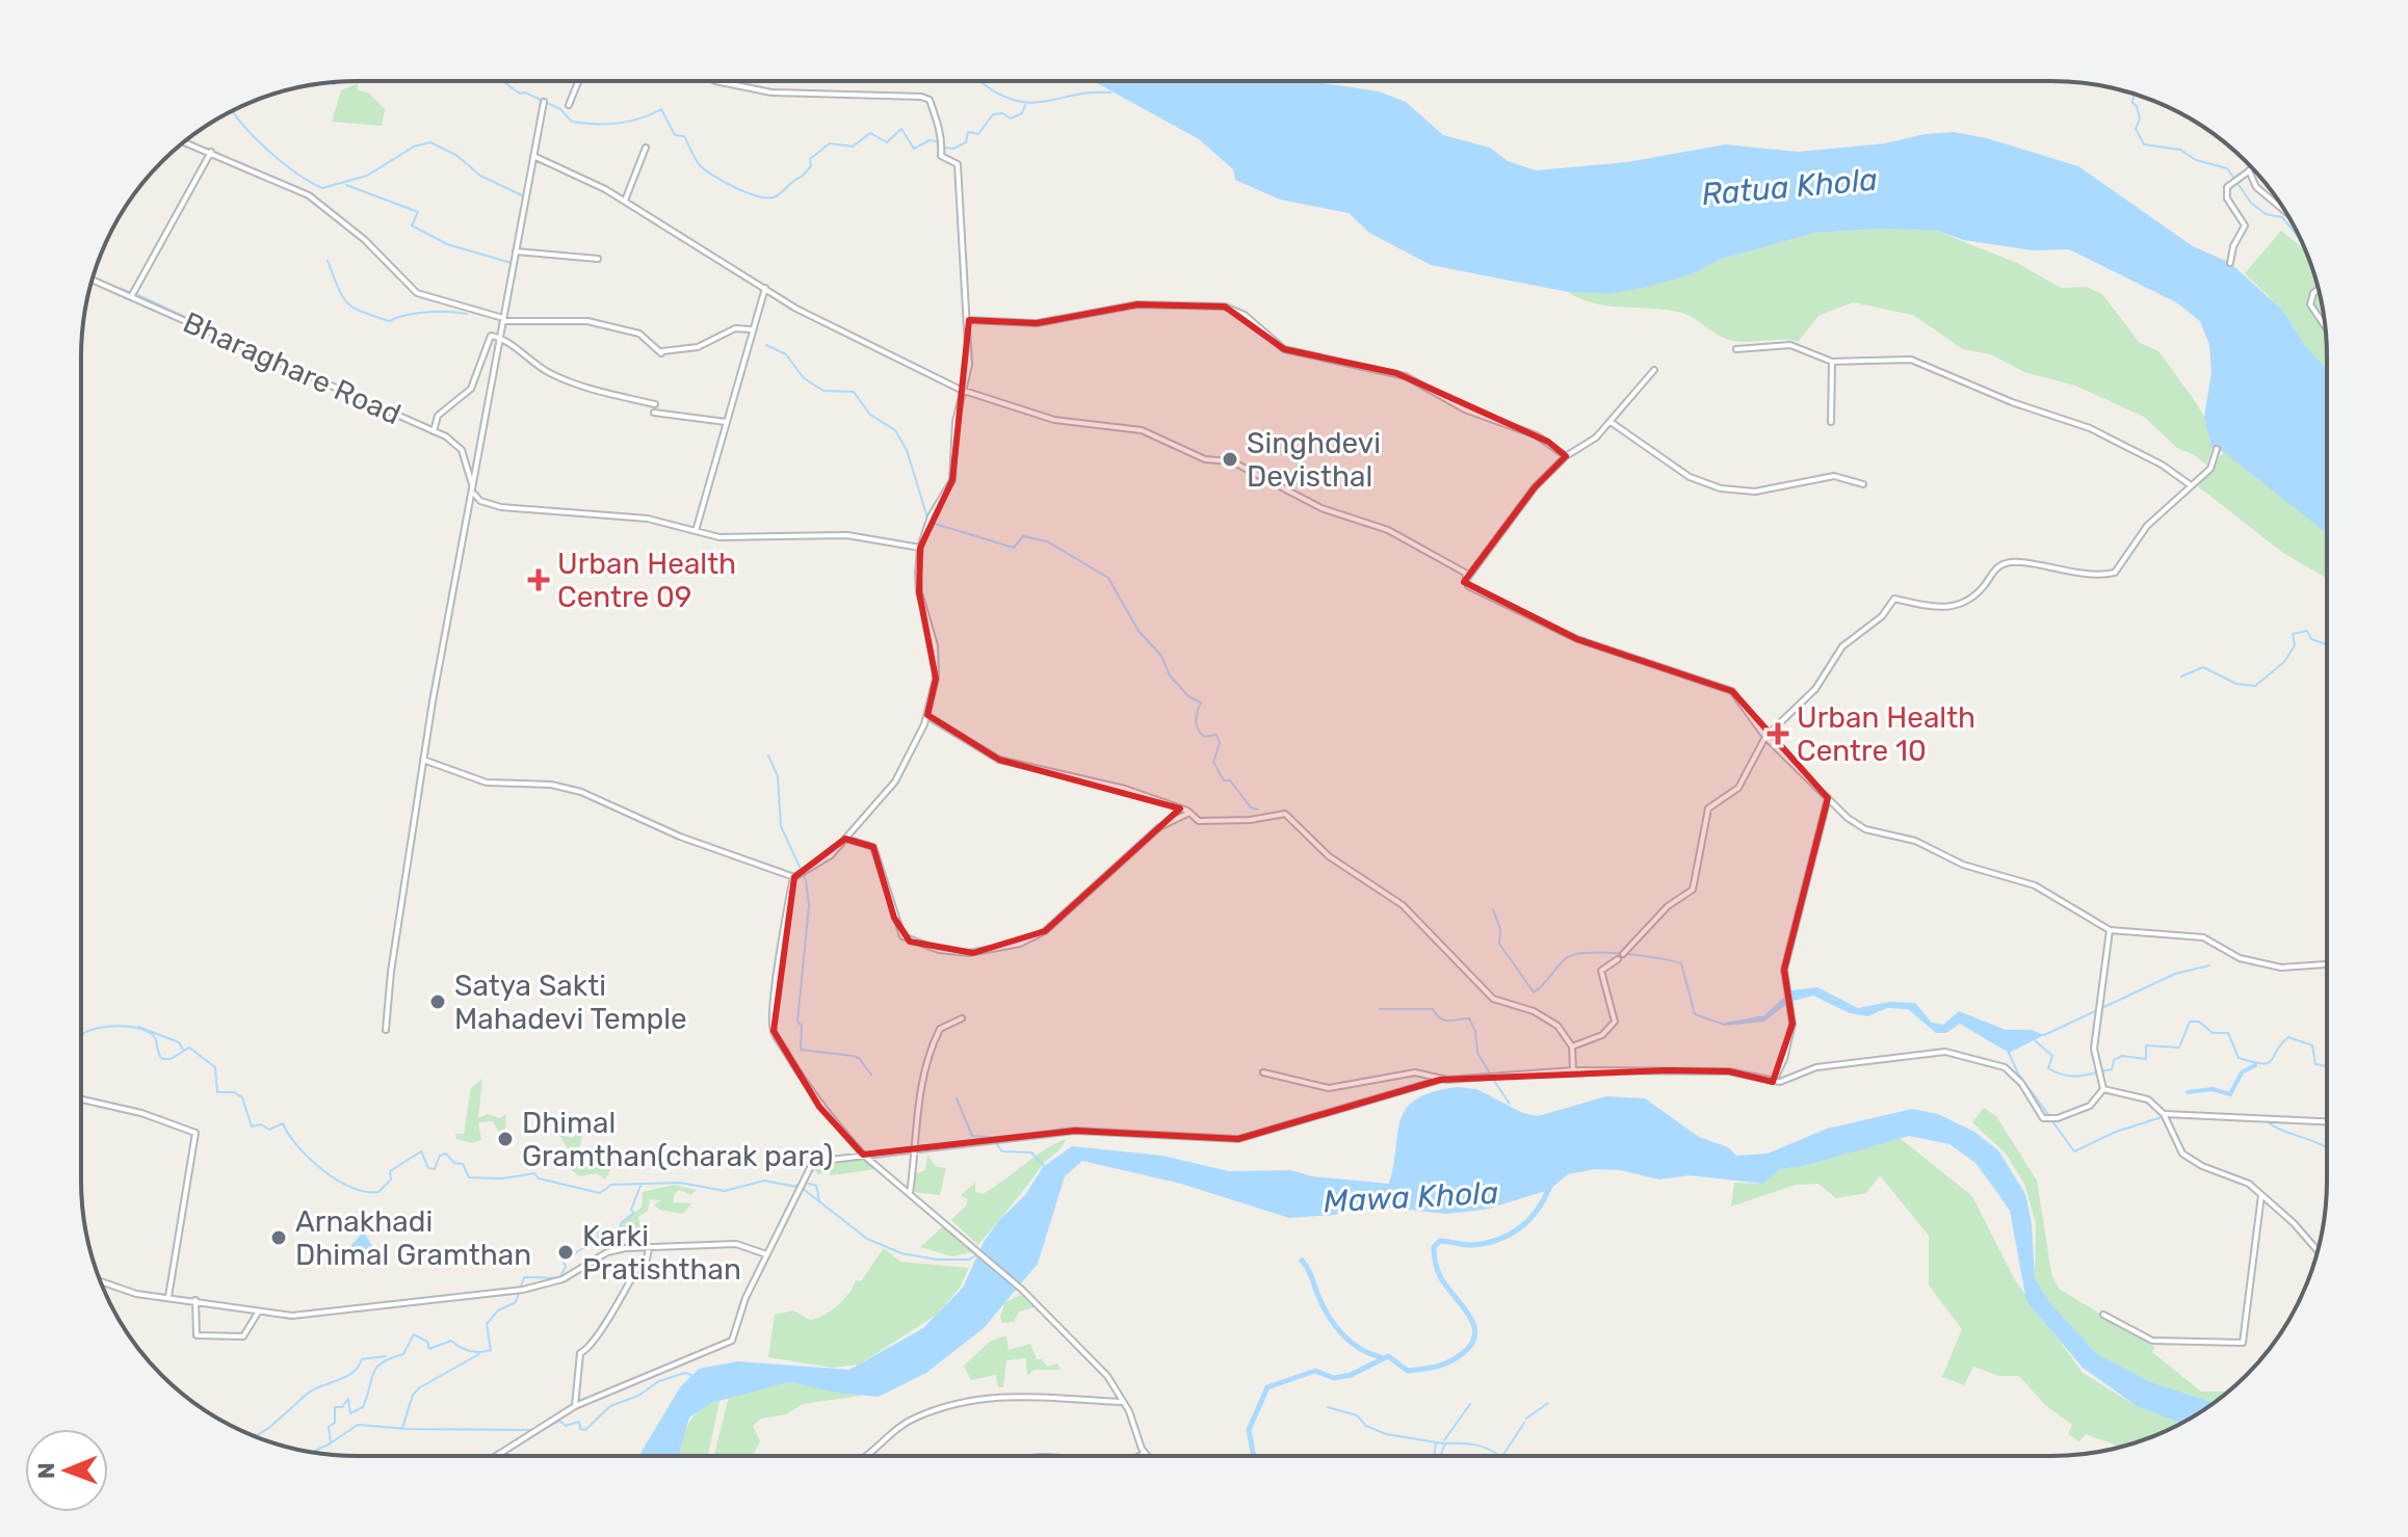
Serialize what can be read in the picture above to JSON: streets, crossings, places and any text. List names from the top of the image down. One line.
{"streets":{"street":["Bharaghare Road"]},"water":["Ratua Khola","Mawa Khola"],"places":{"other":["Singhdevi Devisthal","Satya Sakti Mahadevi Temple","Dhimal Gramthan(charak para)","Arnakhadi Dhimal Gramthan","Karki Pratishthan"],"health":["Urban Health Centre 09","Urban Health Centre 10"]},"north":"left"}
